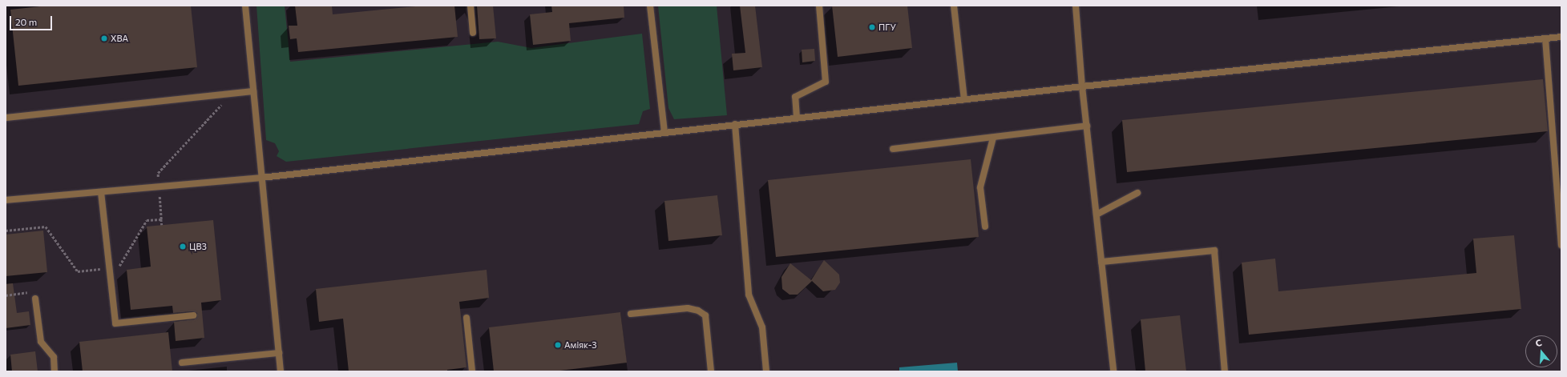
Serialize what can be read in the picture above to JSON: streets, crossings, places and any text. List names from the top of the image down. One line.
{"places":["ПГУ","ХВА","ЦВЗ","Аміяк-3"],"scale_bar":"20 m","north":"top"}
